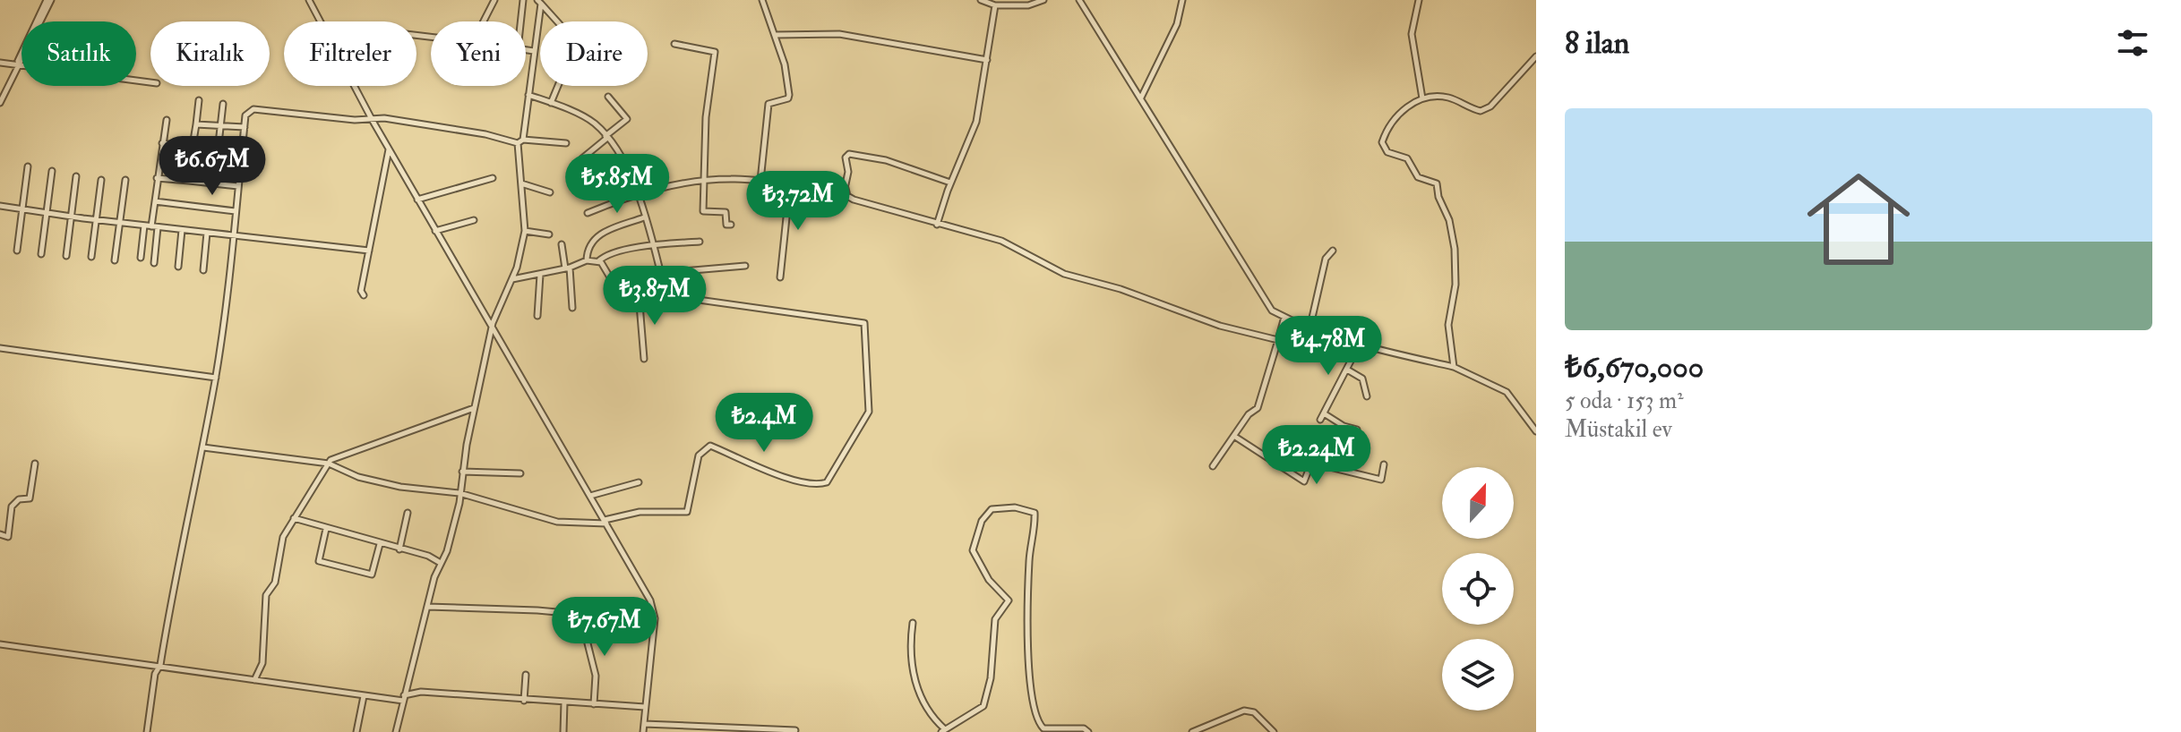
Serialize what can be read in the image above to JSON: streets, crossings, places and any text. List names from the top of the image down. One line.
{"north":"top","page":{"heading":"8 ilan","chip":["Satılık","Kiralık","Filtreler","Yeni","Daire"],"list":[{"name":"₺6,670,000","note":"5 oda · 153 m² · Müstakil ev"}],"price":["₺6.67M","₺5.85M","₺3.72M","₺3.87M","₺4.78M","₺2.4M","₺2.24M","₺7.67M"]}}
